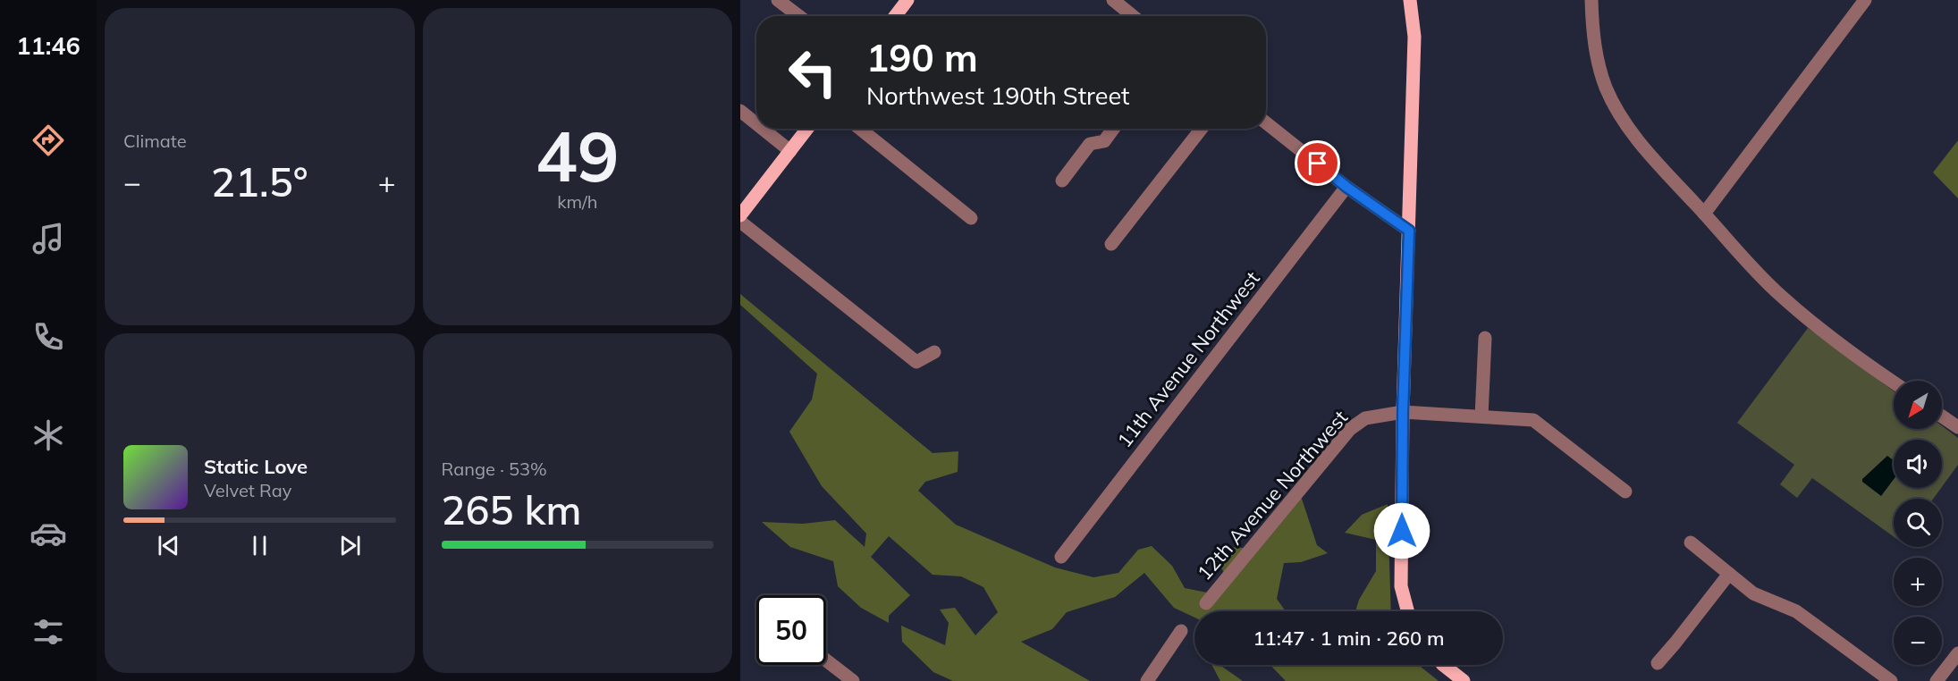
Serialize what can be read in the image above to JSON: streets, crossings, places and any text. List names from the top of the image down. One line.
{"streets":{"street":["11th Avenue Northwest","12th Avenue Northwest"]},"north":"bottom left","page":{"tabs":"11:46","tile":["Climate",["49","km/h"],["Range · 53%","265 km"]],"turn":["190 m","Northwest 190th Street"],"heat":["−","21.5°","+"],"map_buttons":["+","−"],"song":["Static Love","Velvet Ray"],"limit":"50","trip":"11:47 · 1 min · 260 m"}}
